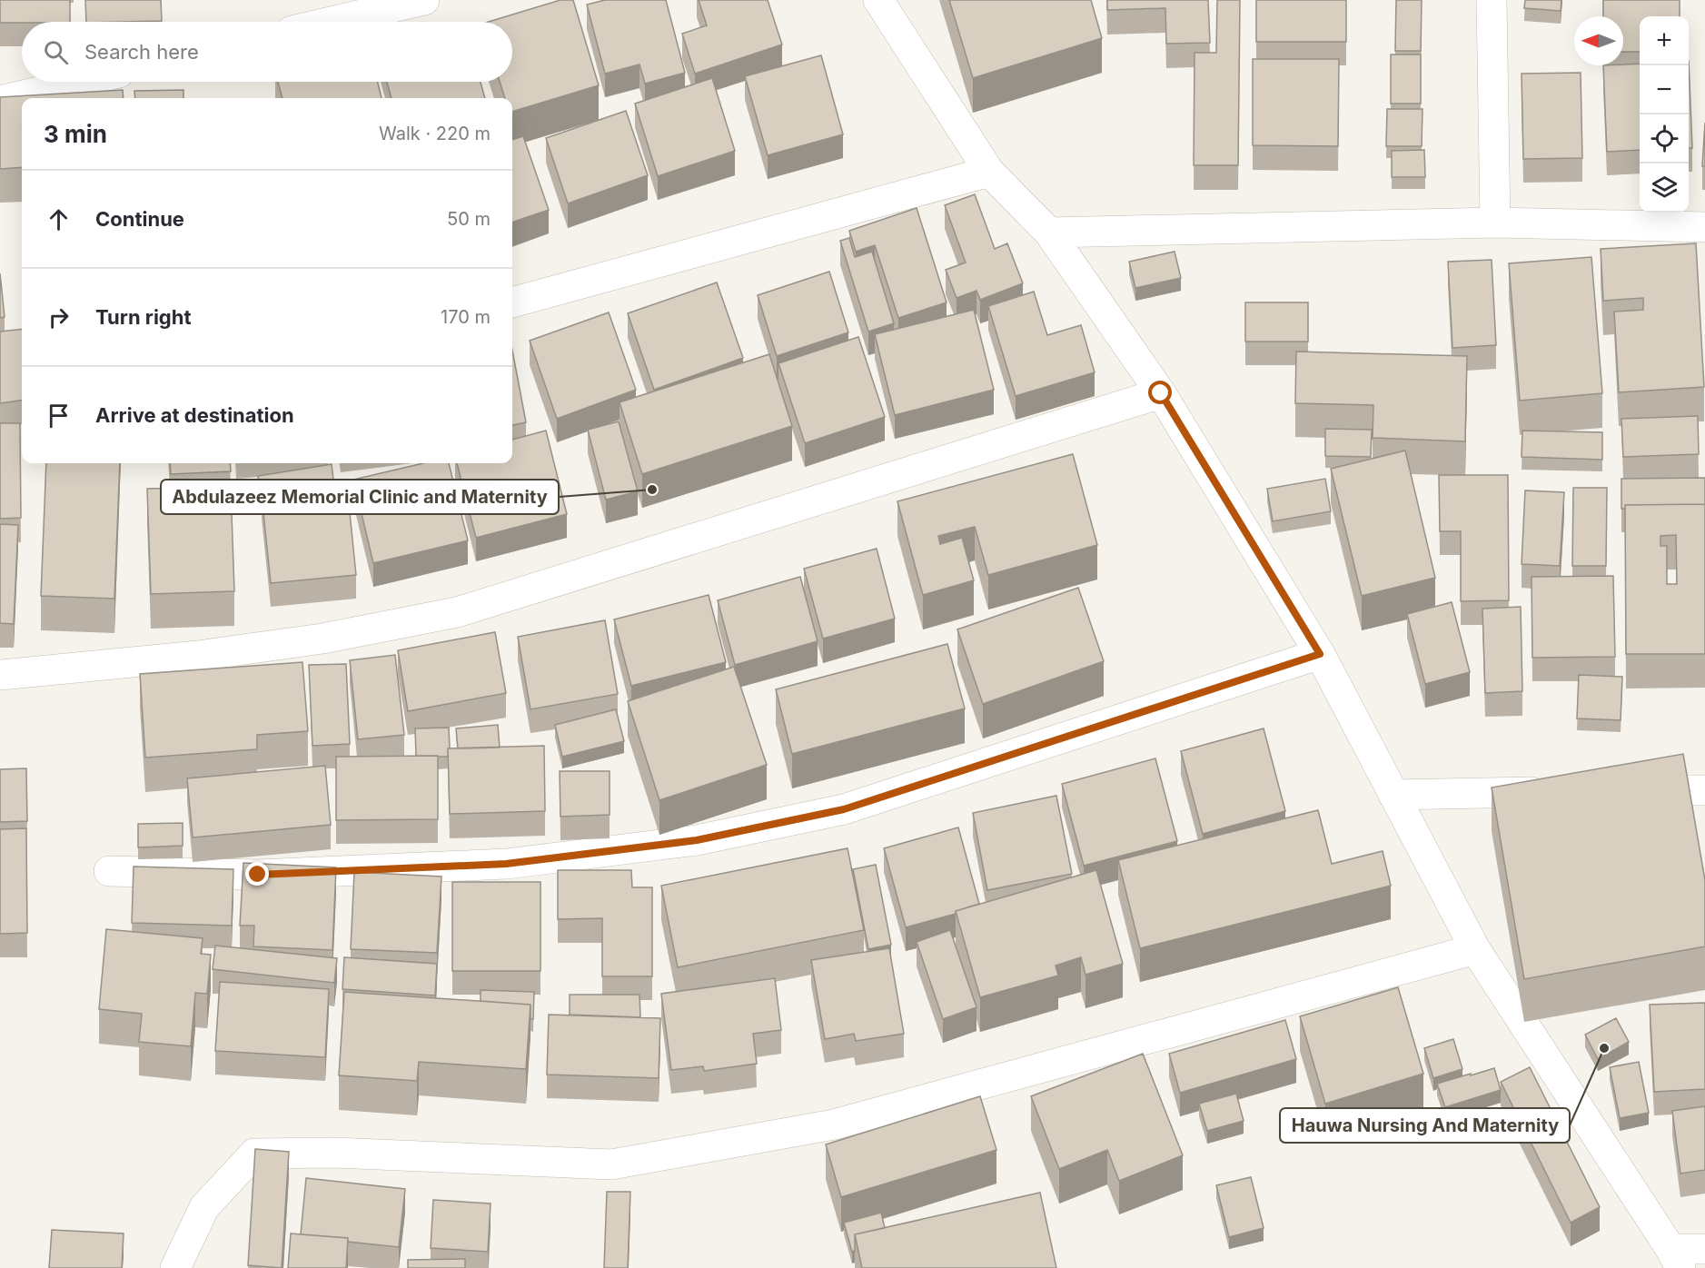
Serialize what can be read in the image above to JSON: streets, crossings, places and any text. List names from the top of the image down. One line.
{"places":["Abdulazeez Memorial Clinic and Maternity","Hauwa Nursing And Maternity"],"north":"left","page":{"map_buttons":["+","−"],"search":"Search here","heading":["3 min","Walk · 220 m"],"list":[["Continue","50 m"],["Turn right","170 m"],"Arrive at destination"]}}
